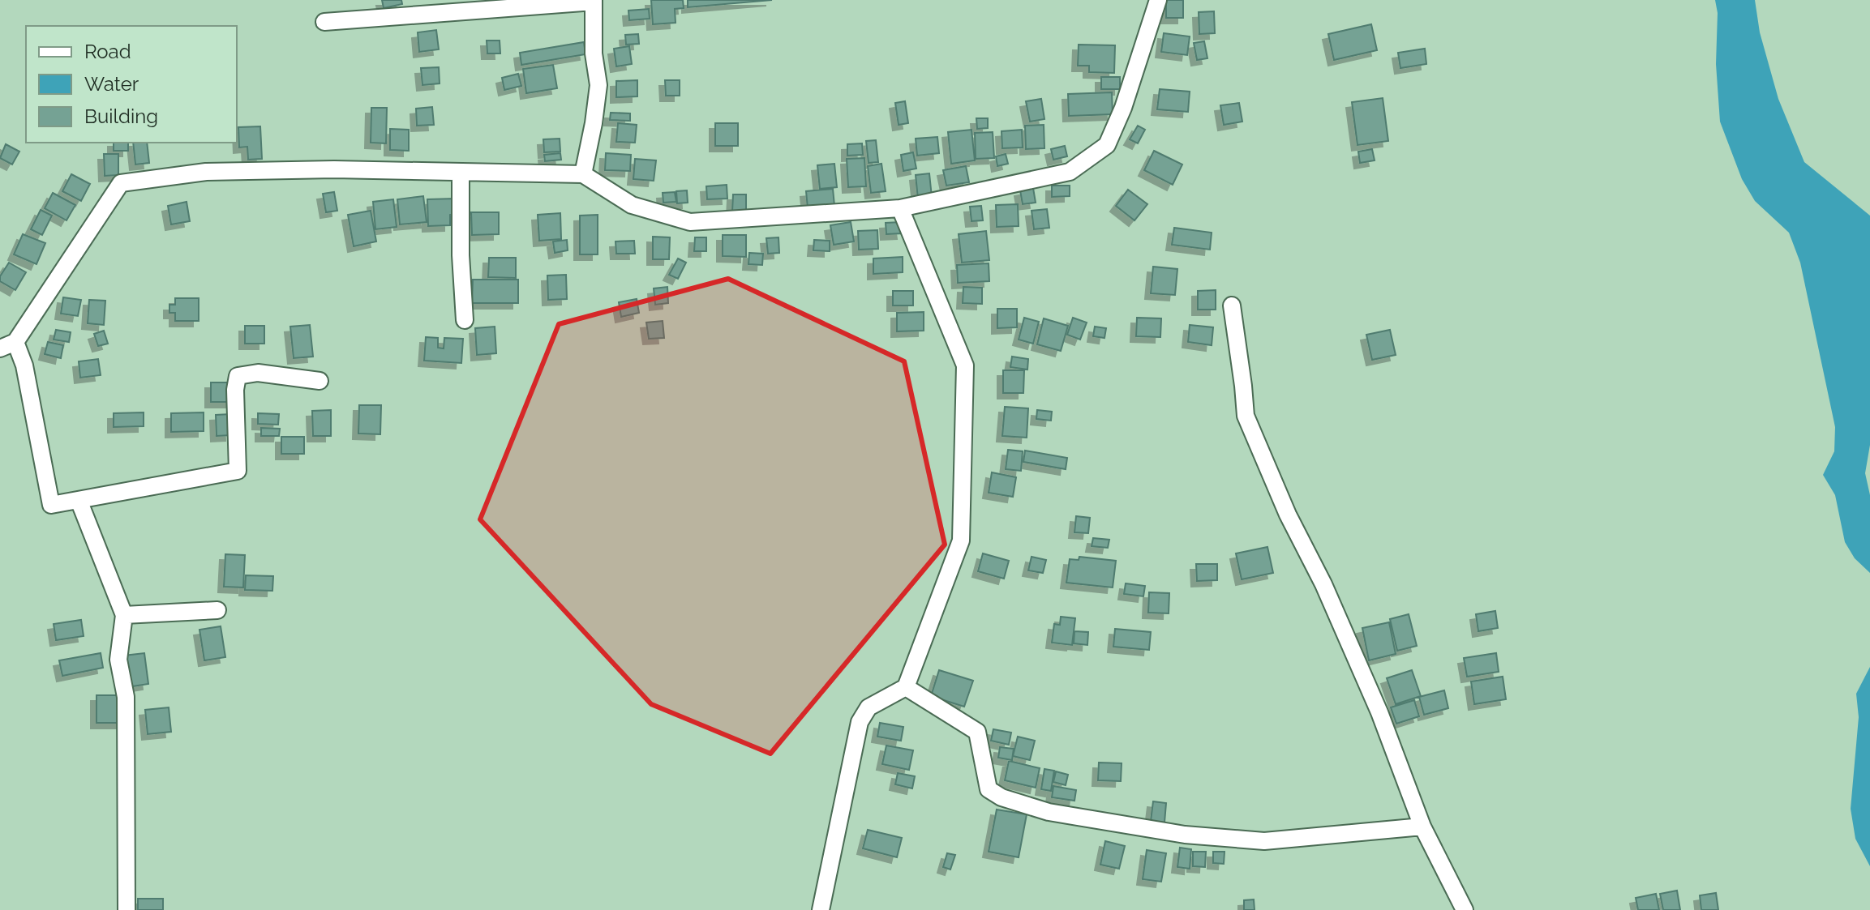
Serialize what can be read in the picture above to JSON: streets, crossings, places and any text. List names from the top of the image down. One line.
{"legend":["Road","Water","Building"]}
